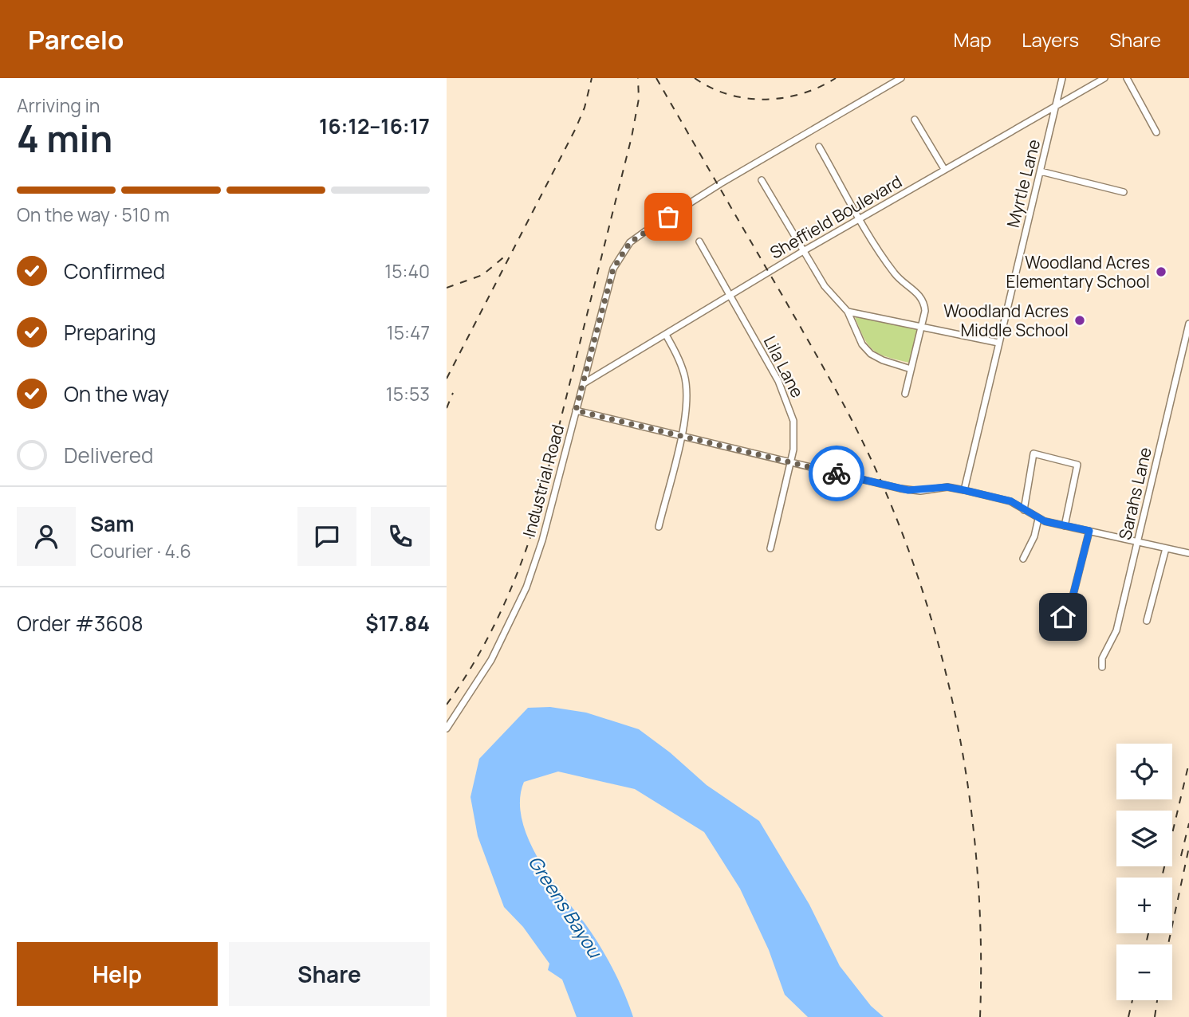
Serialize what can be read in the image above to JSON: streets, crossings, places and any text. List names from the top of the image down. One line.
{"streets":{"street":["Myrtle Lane","Sheffield Boulevard","Lila Lane","Industrial Road","Sarahs Lane"]},"crossings":[["Myrtle Lane","Sheffield Boulevard"],["Sheffield Boulevard","Lila Lane"],["Sheffield Boulevard","Industrial Road"]],"water":["Greens Bayou"],"places":["Woodland Acres Elementary School","Woodland Acres Middle School"],"page":{"header":"Parcelo","nav":["Map","Layers","Share"],"heading":["4 min","Arriving in","16:12–16:17"],"panel":["Sam","Courier · 4.6","Order #3608","$17.84"],"bar":"On the way · 510 m","list":[["Confirmed","15:40"],["Preparing","15:47"],["On the way","15:53"],"Delivered"],"map_buttons":["+","−"],"buttons":["Help","Share"]}}
